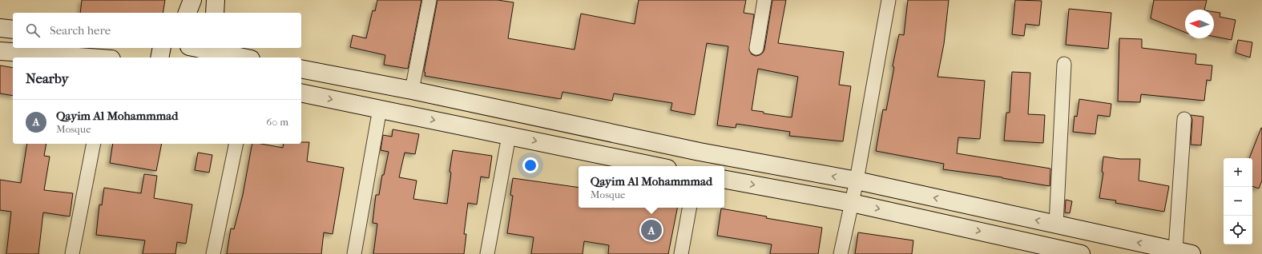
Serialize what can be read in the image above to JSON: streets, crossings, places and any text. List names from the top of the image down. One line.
{"north":"left","page":{"search":"Search here","heading":"Nearby","list":[{"mark":"A","name":"Qayim Al Mohammmad","note":"Mosque","value":"60 m"}],"map_buttons":["+","−"],"popup":["Qayim Al Mohammmad","Mosque"],"pins":"A"}}
